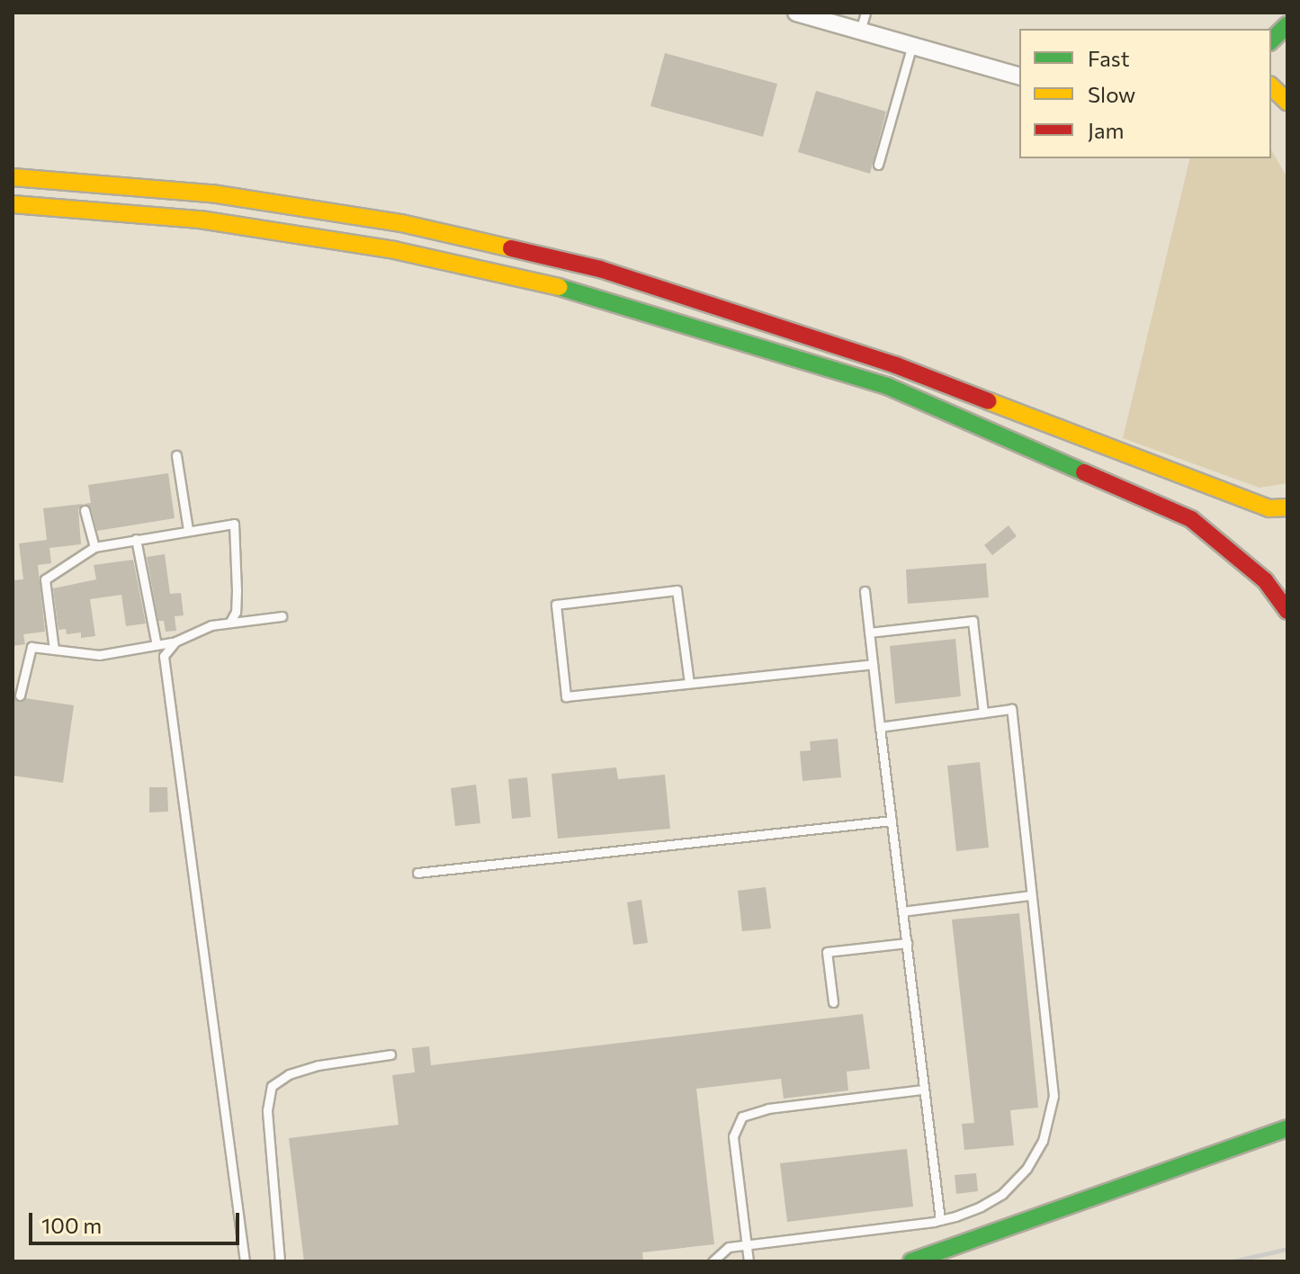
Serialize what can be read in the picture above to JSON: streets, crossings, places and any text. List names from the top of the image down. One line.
{"legend":["Fast","Slow","Jam"],"scale_bar":"100 m"}
